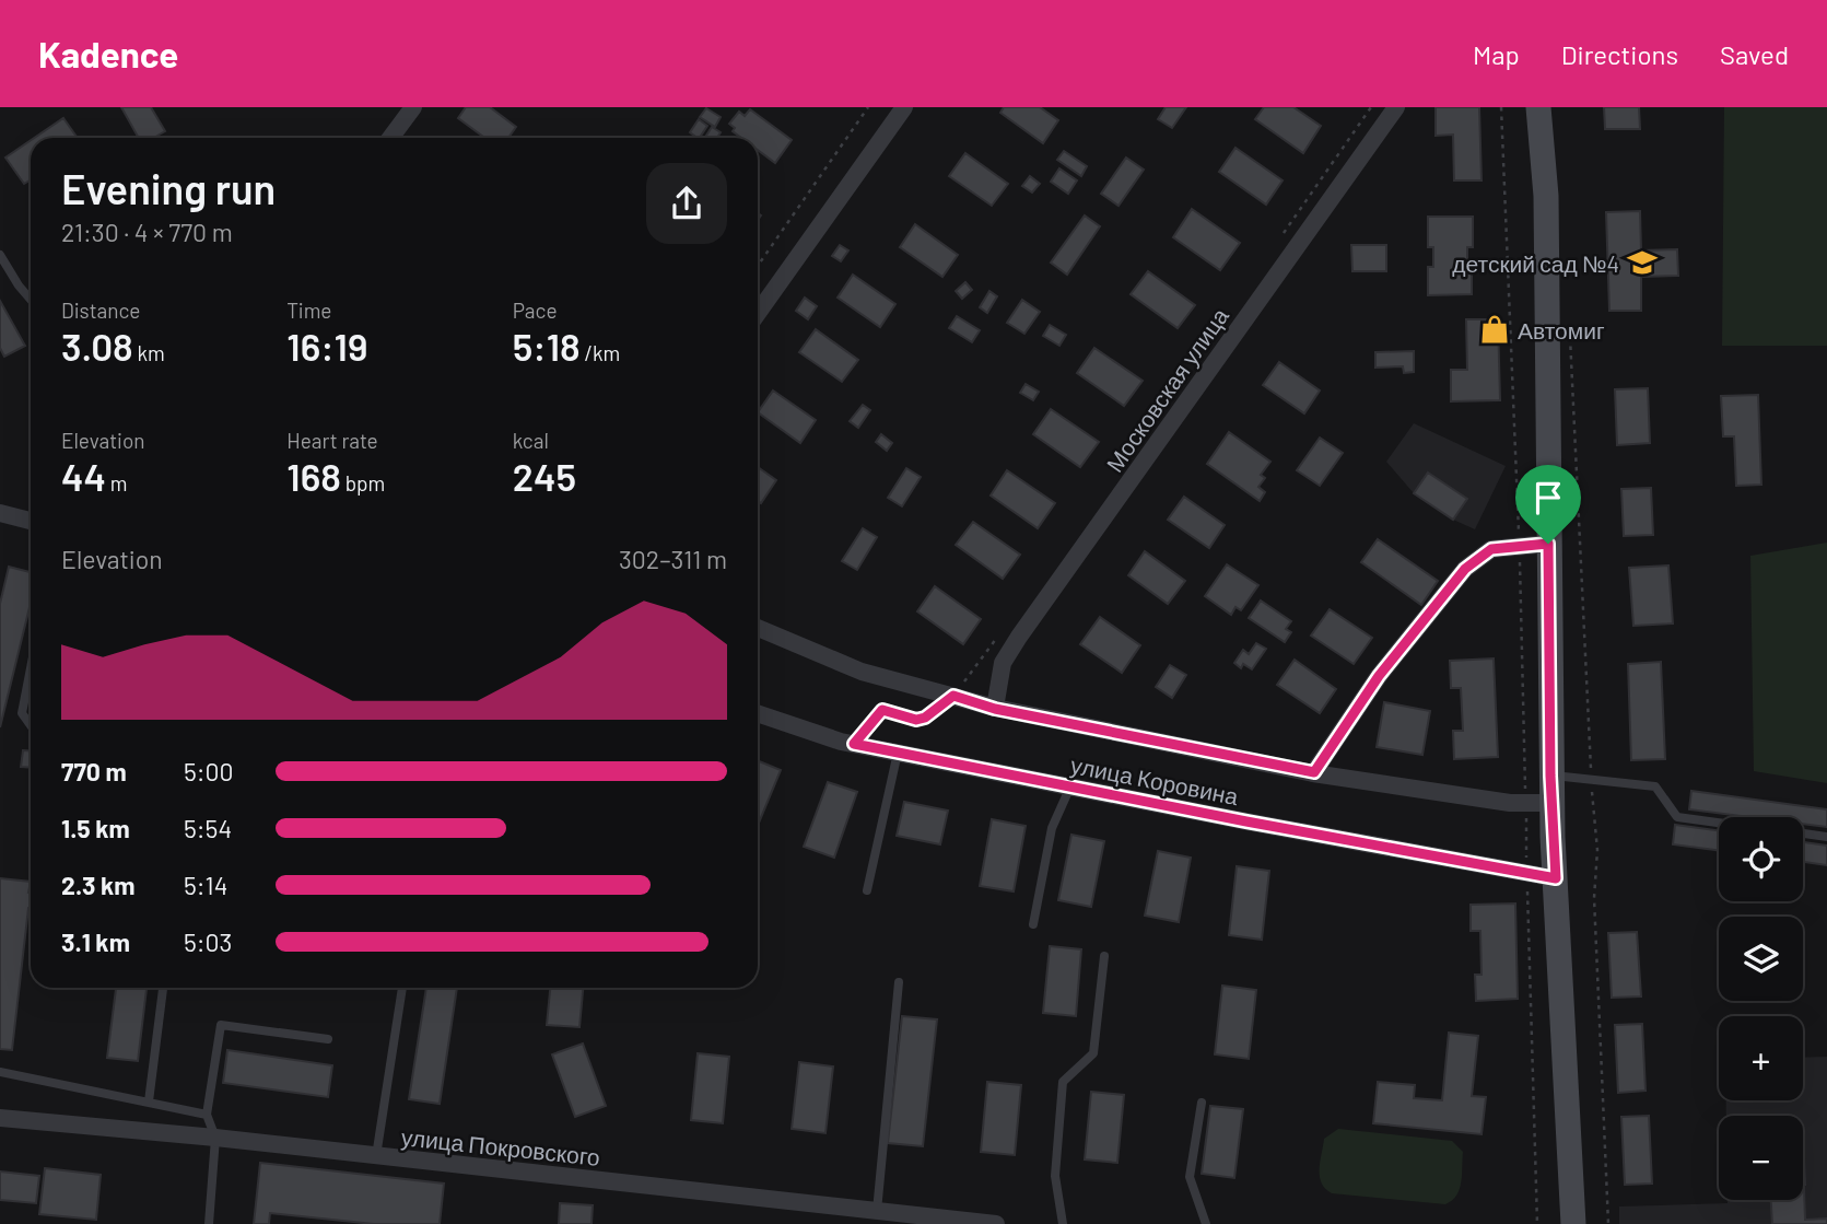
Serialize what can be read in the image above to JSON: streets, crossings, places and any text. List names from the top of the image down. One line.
{"streets":{"street":["Московская улица","улица Коровина","улица Покровского"]},"places":{"school or university":["детский сад №4"],"shop":["Автомиг"]},"page":{"header":"Kadence","nav":["Map","Directions","Saved"],"heading":["Evening run","21:30 · 4 × 770 m"],"stats":[["Distance","3.08 km"],["Time","16:19"],["Pace","5:18 /km"],["Elevation","44 m"],["Heart rate","168 bpm"],["kcal","245"]],"chart":["Elevation","302–311 m"],"list":[{"name":"770 m","note":"5:00"},{"name":"1.5 km","note":"5:54"},{"name":"2.3 km","note":"5:14"},{"name":"3.1 km","note":"5:03"}],"map_buttons":["+","−"]}}
